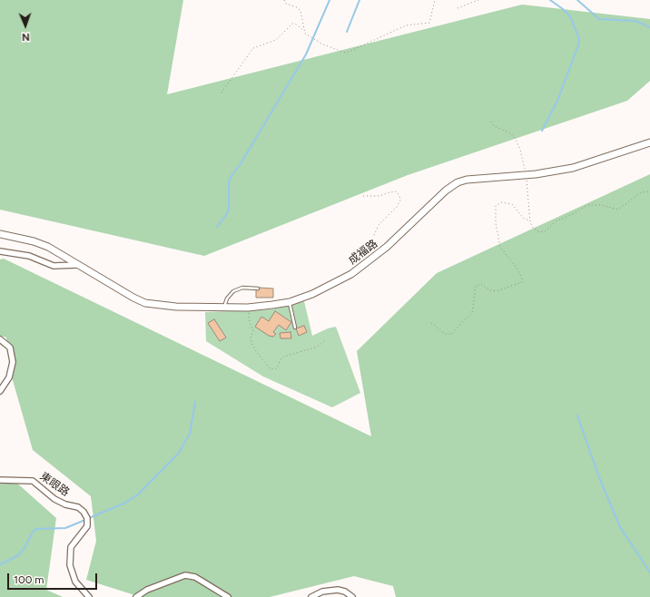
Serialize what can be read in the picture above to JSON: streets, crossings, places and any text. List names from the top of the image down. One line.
{"streets":{"street":["成福路","東眼路"]},"scale_bar":"100 m","north":"bottom"}
